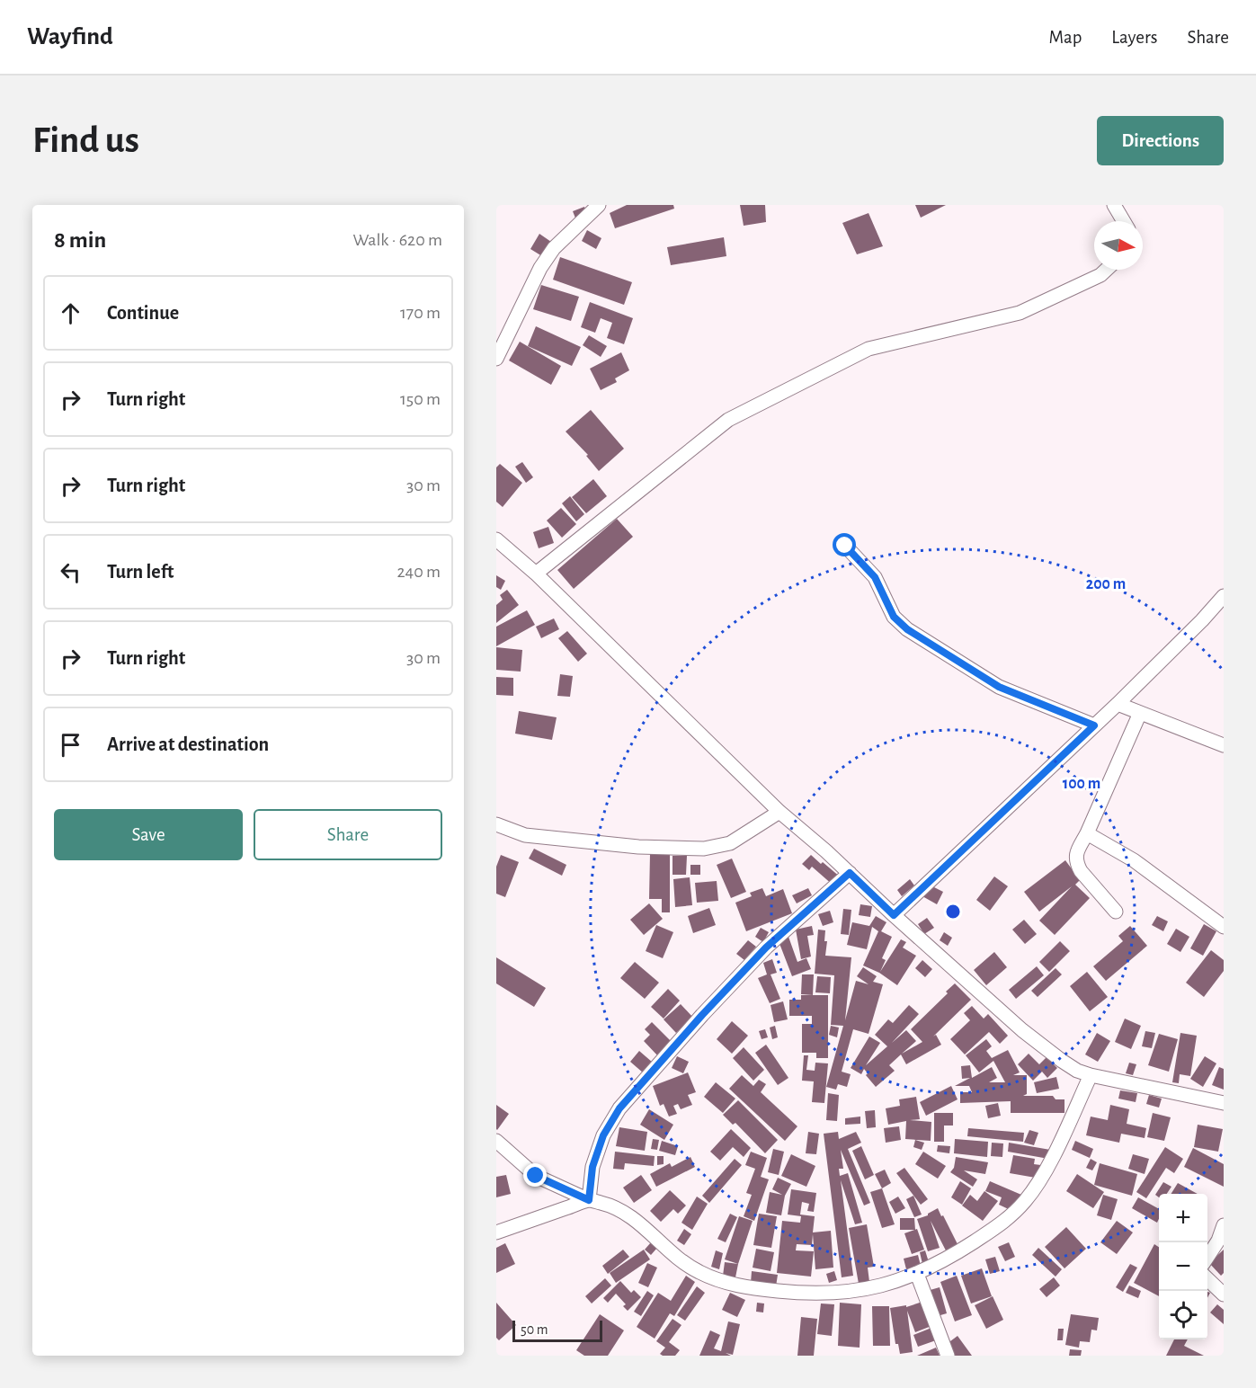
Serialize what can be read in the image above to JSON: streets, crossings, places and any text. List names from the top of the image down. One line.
{"scale_bar":"50 m","north":"right","page":{"header":"Wayfind","nav":["Map","Layers","Share"],"buttons":["Directions",["Save","Share"]],"title":"Find us","heading":["8 min","Walk · 620 m"],"list":[["Continue","170 m"],["Turn right","150 m"],["Turn right","30 m"],["Turn left","240 m"],["Turn right","30 m"],"Arrive at destination"],"map_buttons":["+","−"],"scale":"50 m"},"rings":["200 m","100 m"]}
